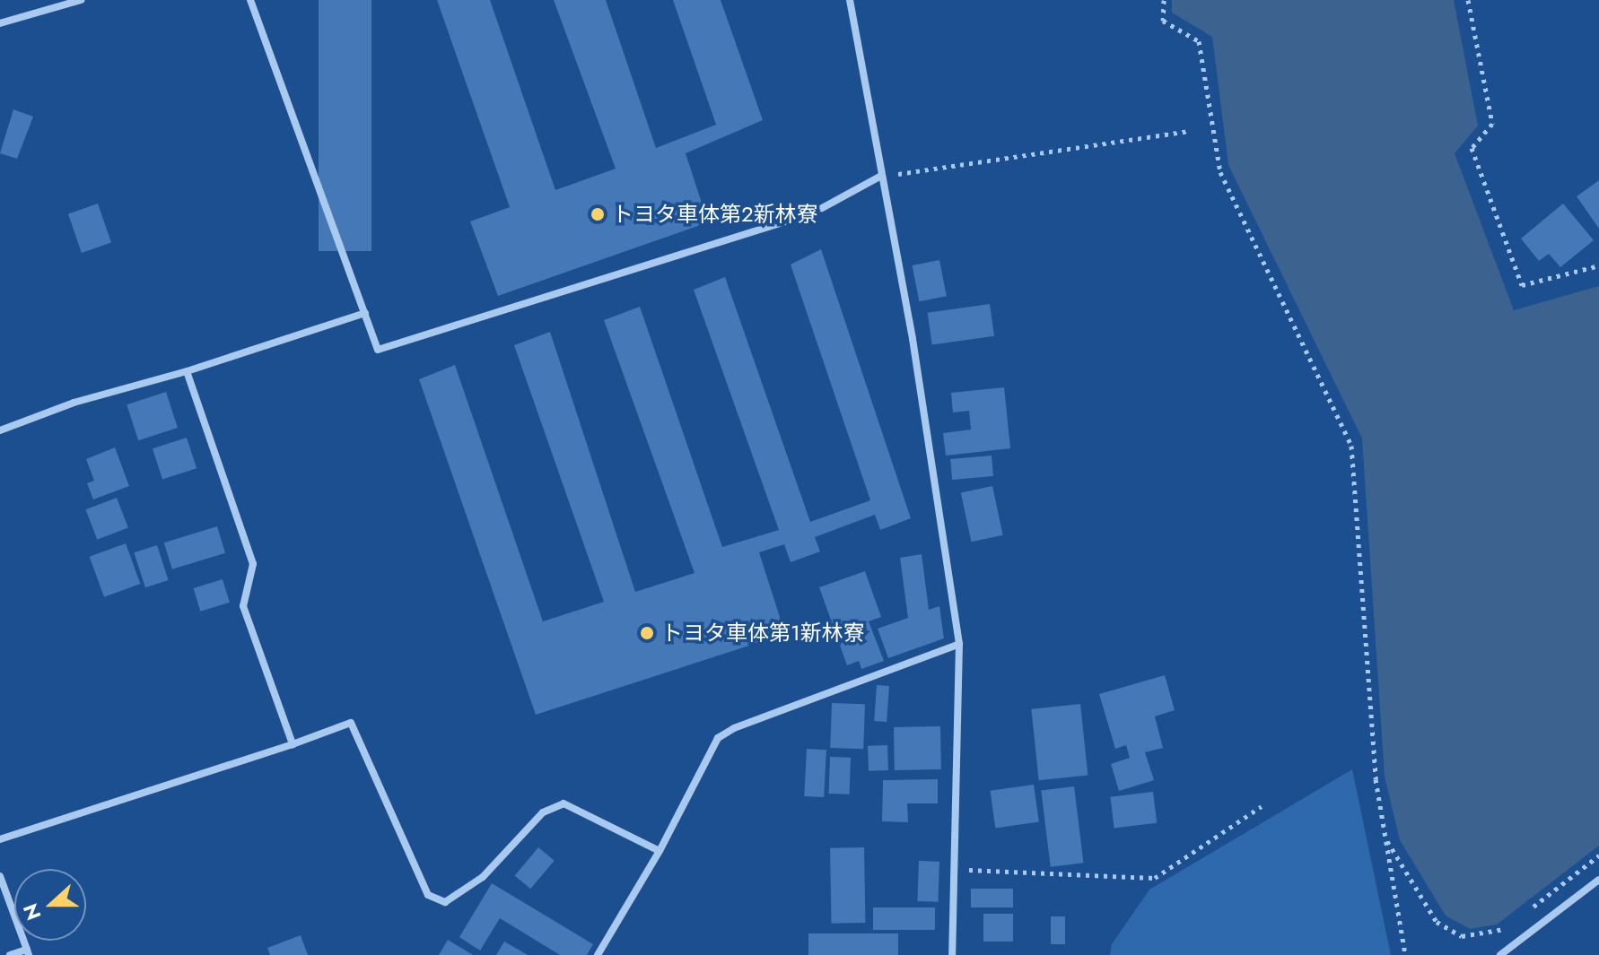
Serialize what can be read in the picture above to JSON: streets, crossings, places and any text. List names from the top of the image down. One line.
{"places":["トヨタ車体第2新林寮","トヨタ車体第1新林寮"],"north":"left"}
